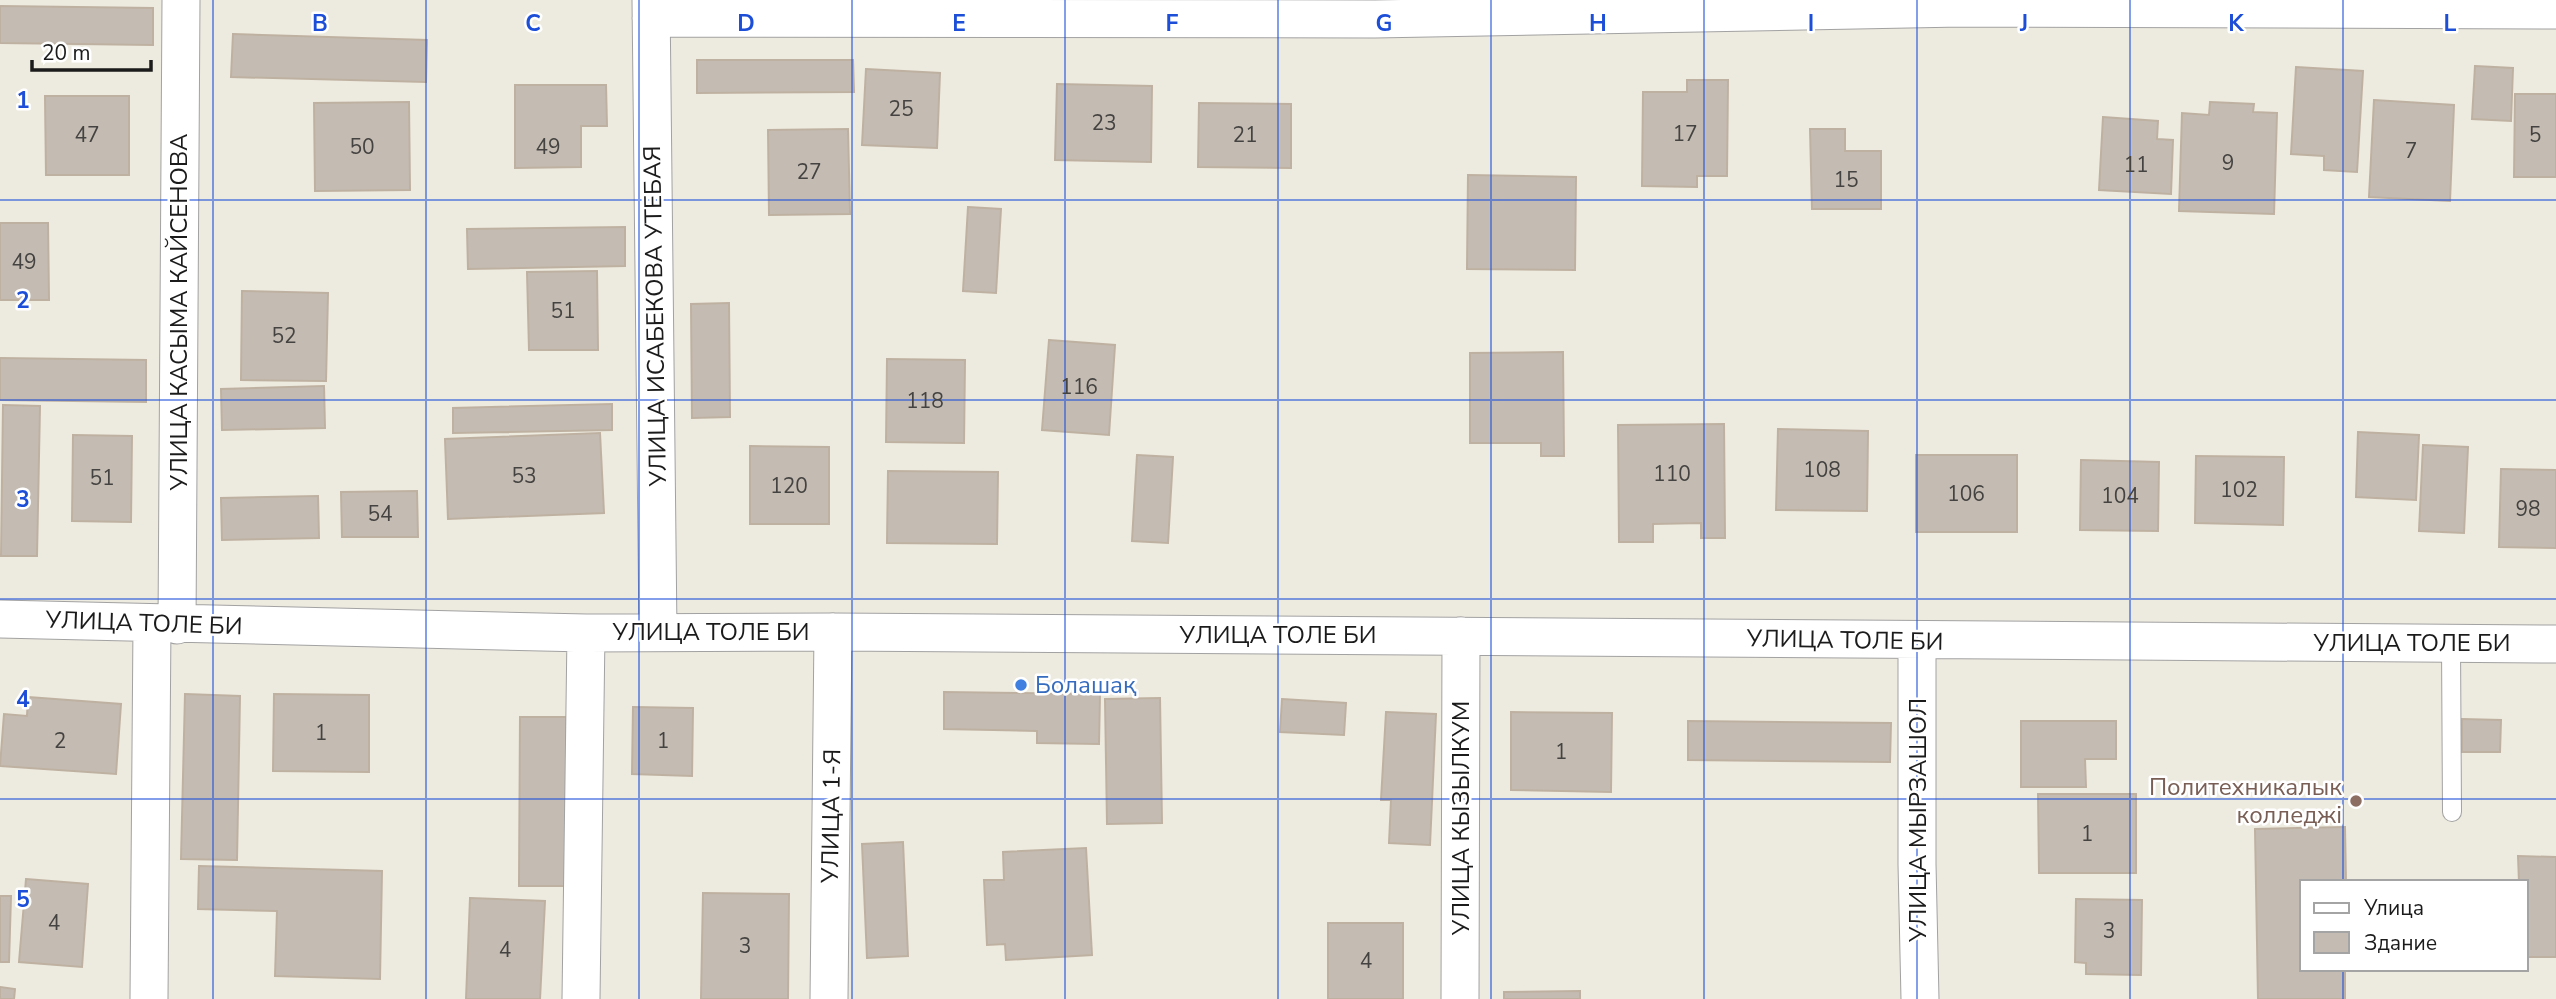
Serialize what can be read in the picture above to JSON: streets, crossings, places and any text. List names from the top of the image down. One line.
{"streets":{"street":["УЛИЦА КАСЫМА КАЙСЕНОВА","УЛИЦА ИСАБЕКОВА УТЕБАЯ","УЛИЦА ТОЛЕ БИ","УЛИЦА 1-Я","УЛИЦА КЫЗЫЛКУМ","УЛИЦА МЫРЗАШОЛ"]},"crossings":[["УЛИЦА КАСЫМА КАЙСЕНОВА","УЛИЦА ТОЛЕ БИ"],["УЛИЦА ИСАБЕКОВА УТЕБАЯ","УЛИЦА ТОЛЕ БИ"],["УЛИЦА ТОЛЕ БИ","УЛИЦА 1-Я"],["УЛИЦА ТОЛЕ БИ","УЛИЦА КЫЗЫЛКУМ"],["УЛИЦА ТОЛЕ БИ","УЛИЦА МЫРЗАШОЛ"]],"places":["Болашақ","Политехникалык колледжі"],"house_numbers":["25","23","17","47","21","5","50","49","7","9","11","27","15","49","51","52","116","118","108","110","53","51","120","102","106","104","98","54","1","2","1","1","1","4","3","3","4","4"],"legend":["Улица","Здание"],"scale_bar":"20 m","grid":{"columns":["B","C","D","E","F","G","H","I","J","K","L"],"rows":["1","2","3","4","5"]}}
